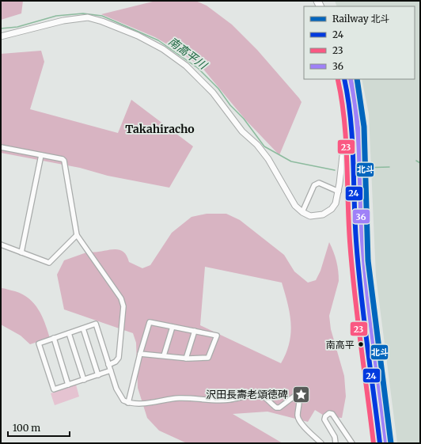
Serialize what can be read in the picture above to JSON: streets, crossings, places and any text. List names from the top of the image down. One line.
{"districts":["Takahiracho"],"water":["南高平川"],"places":{"other":["南高平"],"place":["沢田長壽老頌徳碑"]},"lines":["rail line 北斗","transit line 24","transit line 36","transit line 23"],"legend":["Railway 北斗","24","23","36"],"scale_bar":"100 m"}
